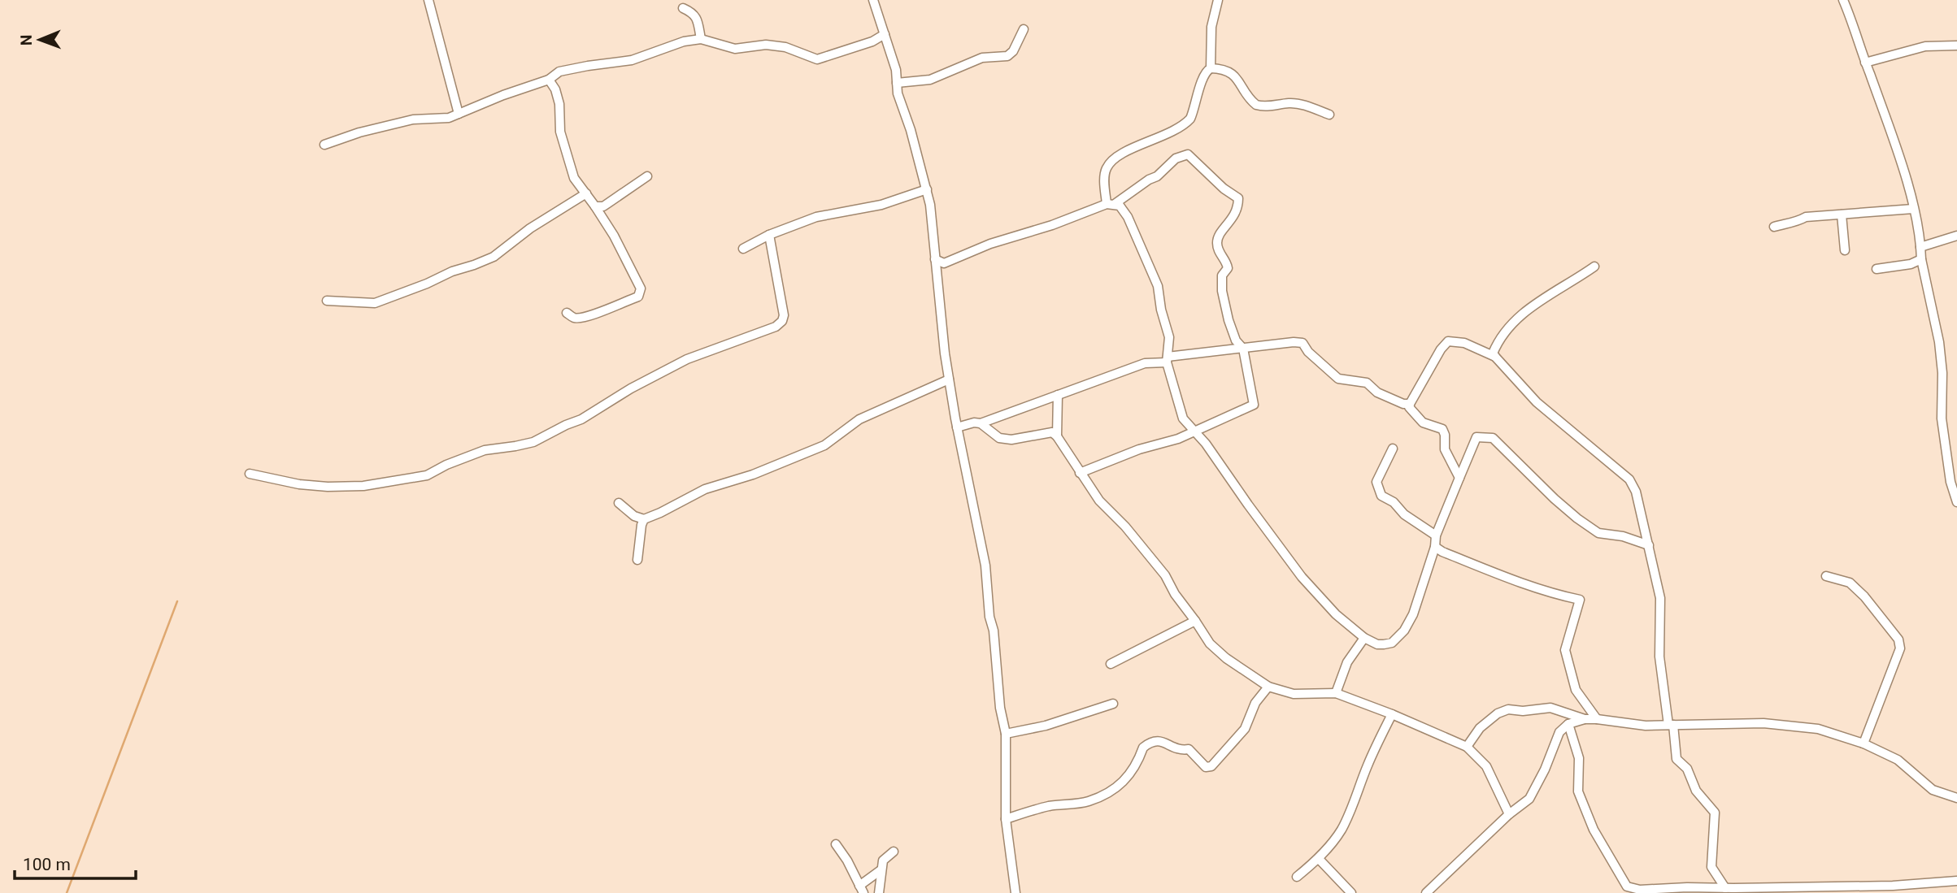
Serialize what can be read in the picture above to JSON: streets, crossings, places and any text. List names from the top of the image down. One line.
{"scale_bar":"100 m","north":"left"}
